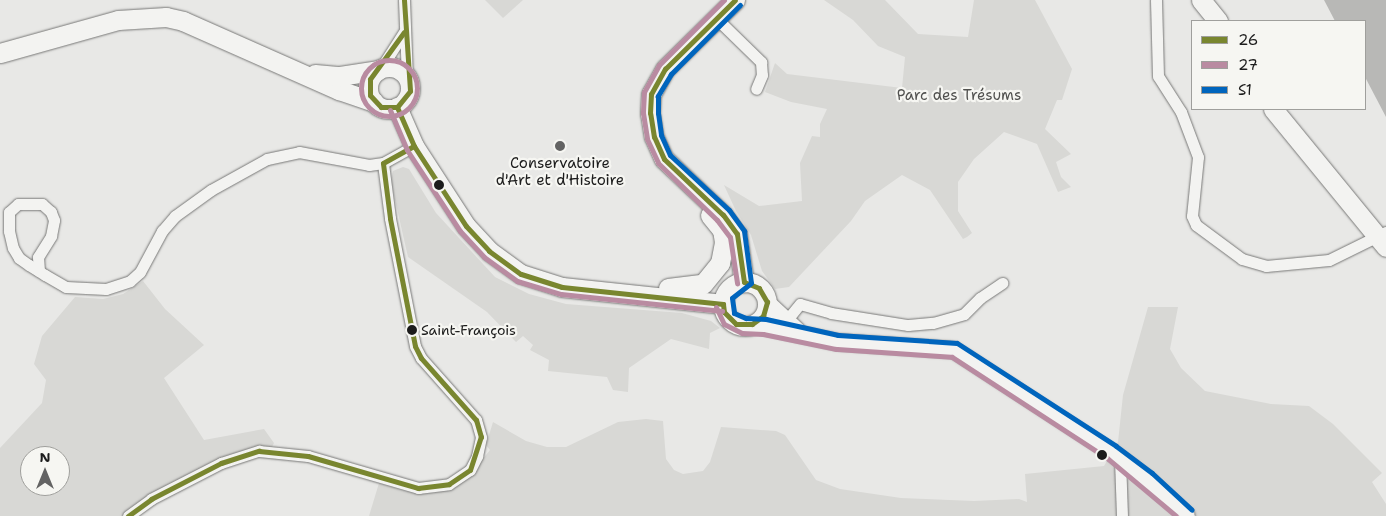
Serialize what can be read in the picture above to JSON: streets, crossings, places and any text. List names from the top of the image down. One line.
{"parks":["Parc des Trésums"],"places":["Conservatoire d'Art et d'Histoire","Saint-François"],"lines":["transit line 26","transit line 27","transit line S1"],"legend":["26","27","S1"],"north":"top"}
